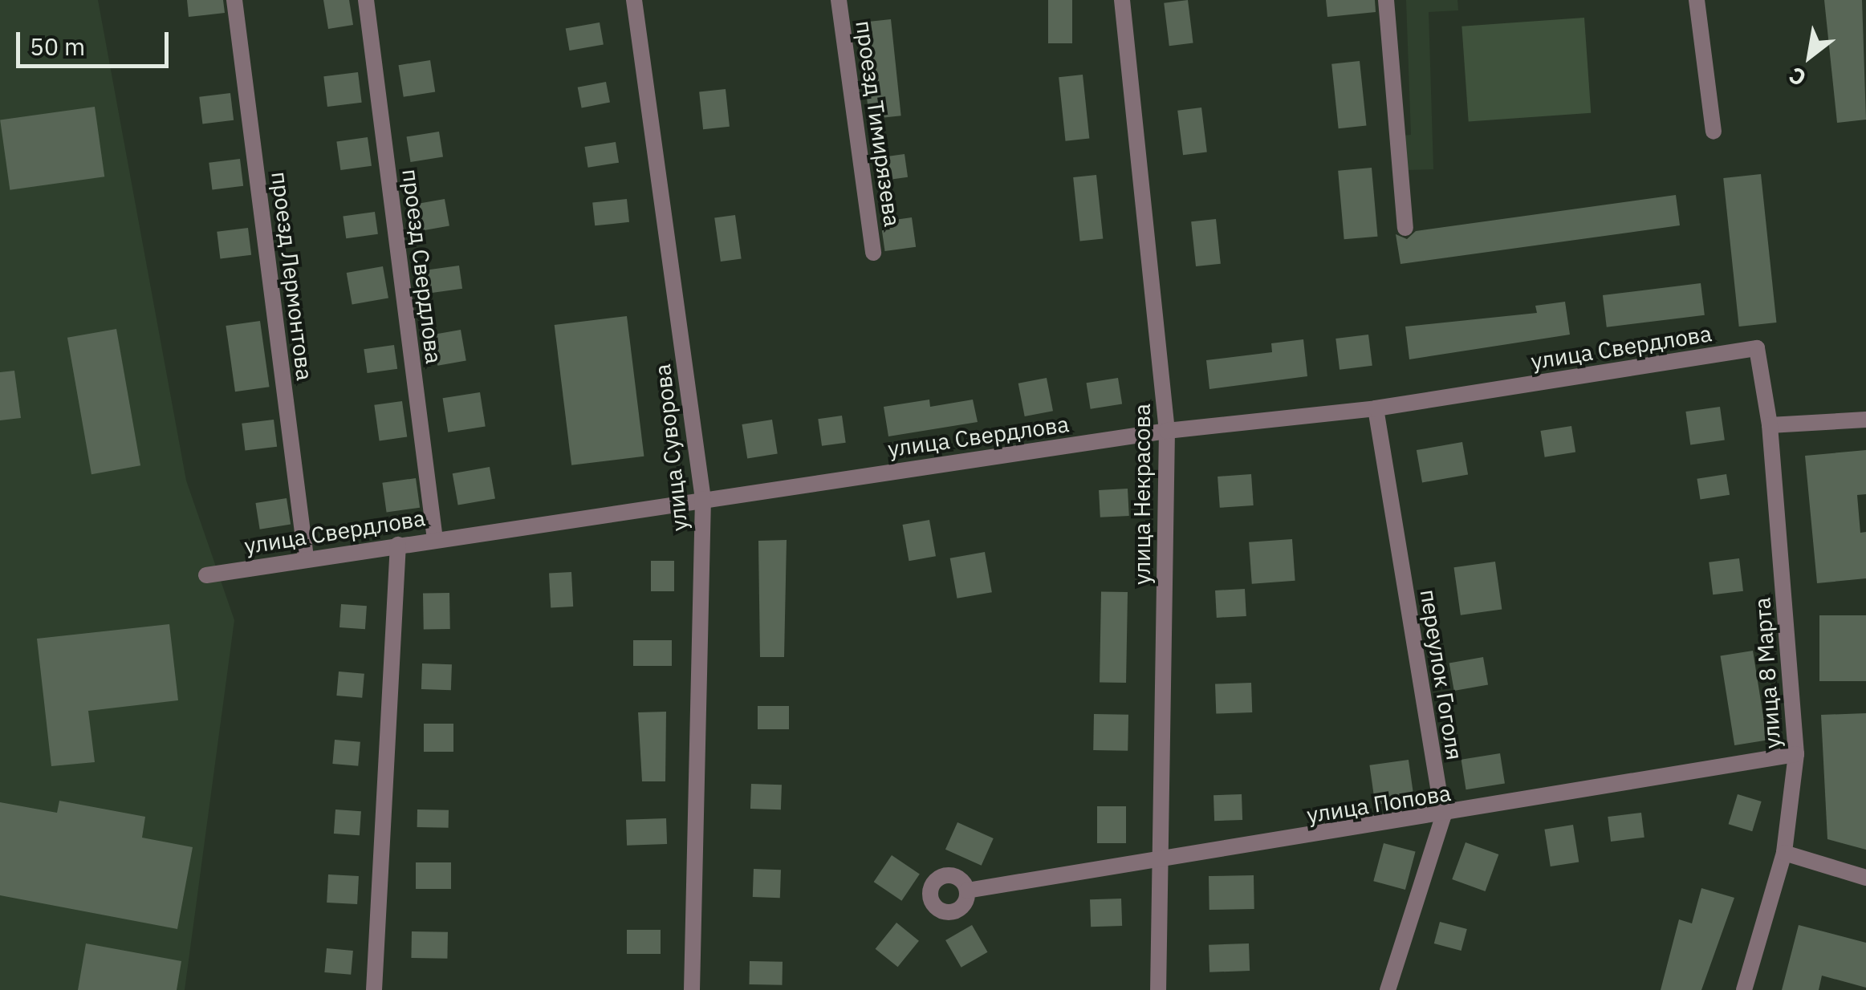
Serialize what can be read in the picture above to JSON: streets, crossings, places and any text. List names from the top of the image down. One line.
{"streets":{"street":["проезд Тимирязева","проезд Свердлова","проезд Лермонтова","улица Свердлова","улица Суворова","улица Некрасова","улица 8 Марта","переулок Гоголя","улица Попова"]},"crossings":[["проезд Свердлова","улица Свердлова"],["проезд Лермонтова","улица Свердлова"],["улица Свердлова","улица Суворова"],["улица Свердлова","улица Некрасова"],["улица Свердлова","улица 8 Марта"],["улица Свердлова","переулок Гоголя"],["улица Некрасова","улица Попова"],["улица 8 Марта","улица Попова"],["переулок Гоголя","улица Попова"]],"scale_bar":"50 m","north":"bottom left"}
